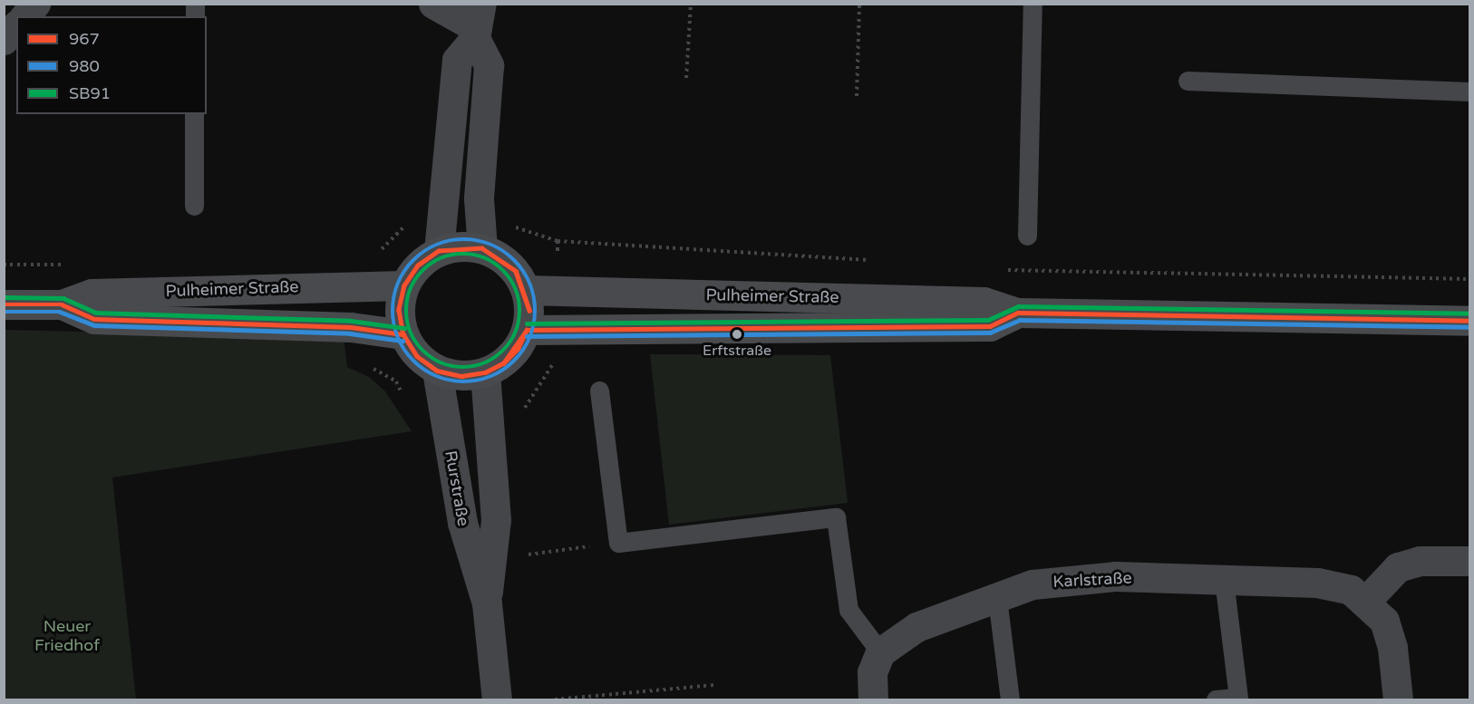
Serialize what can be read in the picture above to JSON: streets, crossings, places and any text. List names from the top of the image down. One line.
{"streets":{"main road":["Pulheimer Straße"],"street":["Rurstraße","Karlstraße"]},"crossings":[["Pulheimer Straße","Rurstraße"]],"parks":["Neuer Friedhof"],"places":["Erftstraße"],"lines":["transit line 980","transit line 967","transit line SB91"],"legend":["967","980","SB91"]}
